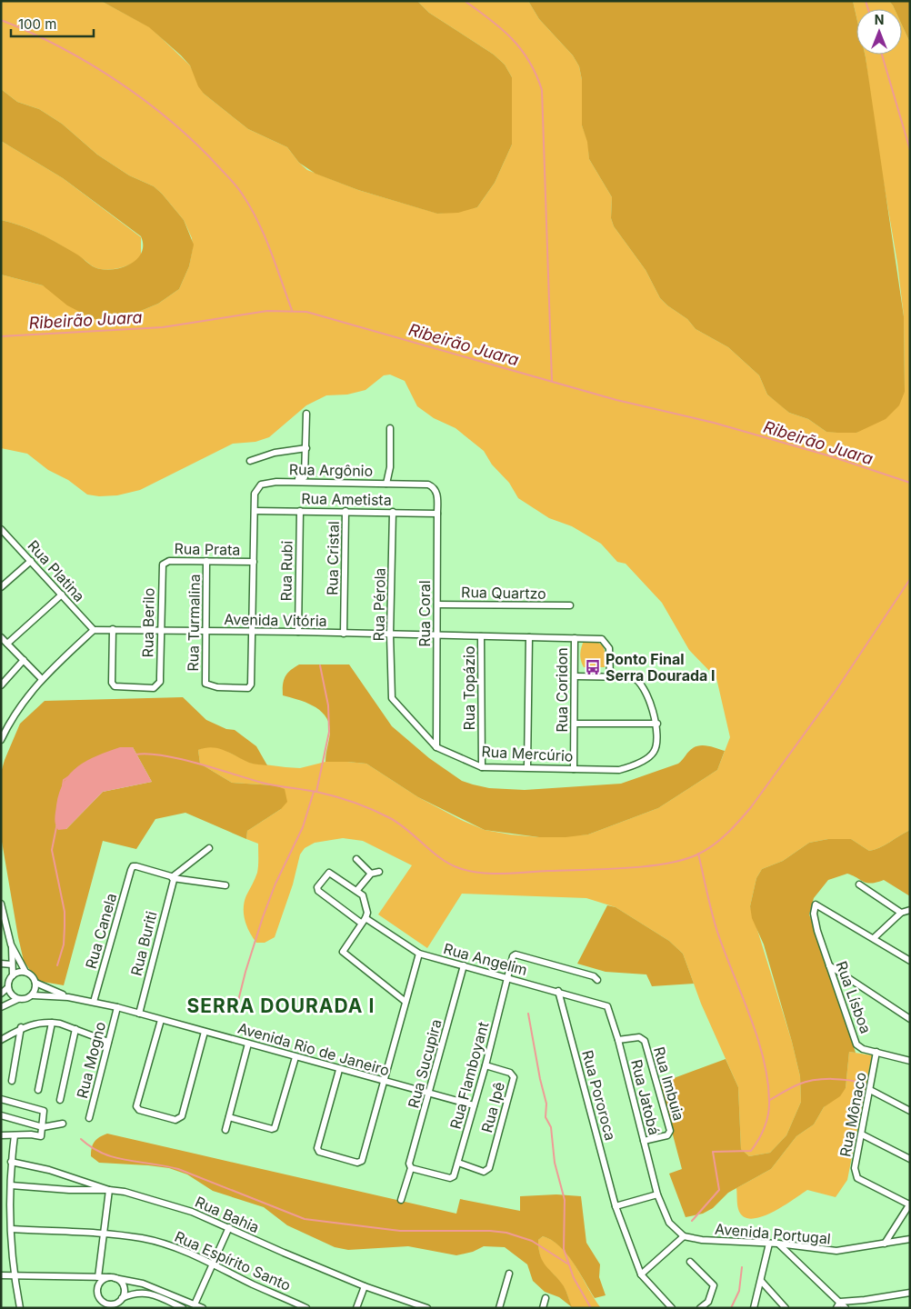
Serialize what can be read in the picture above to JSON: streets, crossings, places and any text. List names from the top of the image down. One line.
{"streets":{"street":["Rua Argônio","Rua Ametista","Rua Prata","Rua Cristal","Rua Platina","Rua Rubi","Rua Quartzo","Rua Pérola","Rua Coral","Avenida Vitória","Rua Berilo","Rua Turmalina","Rua Topázio","Rua Coridon","Rua Mercúrio","Rua Canela","Rua Buriti","Rua Angelim","Rua Lísboa","Avenida Rio de Janeiro","Rua Mogno","Rua Sucupira","Rua Flamboyant","Rua Imbuia","Rua Pororoca","Rua Jatobá","Rua Ipê","Rua Mônaco","Rua Bahia","Avenida Portugal","Rua Espírito Santo"]},"crossings":[["Rua Argônio","Rua Ametista"],["Rua Argônio","Rua Prata"],["Rua Argônio","Rua Coral"],["Rua Argônio","Avenida Vitória"],["Rua Argônio","Rua Turmalina"],["Rua Ametista","Rua Cristal"],["Rua Ametista","Rua Rubi"],["Rua Ametista","Rua Pérola"],["Rua Ametista","Rua Coral"],["Rua Prata","Rua Berilo"],["Rua Prata","Rua Turmalina"],["Rua Cristal","Avenida Vitória"],["Rua Platina","Avenida Vitória"],["Rua Rubi","Avenida Vitória"],["Rua Quartzo","Rua Coral"],["Rua Pérola","Avenida Vitória"],["Rua Pérola","Rua Mercúrio"],["Rua Coral","Avenida Vitória"],["Rua Coral","Rua Mercúrio"],["Avenida Vitória","Rua Berilo"],["Avenida Vitória","Rua Turmalina"],["Avenida Vitória","Rua Topázio"],["Avenida Vitória","Rua Coridon"],["Rua Topázio","Rua Mercúrio"],["Rua Coridon","Rua Mercúrio"],["Rua Canela","Rua Buriti"],["Rua Canela","Avenida Rio de Janeiro"],["Rua Buriti","Avenida Rio de Janeiro"],["Rua Angelim","Rua Sucupira"],["Rua Angelim","Rua Flamboyant"],["Rua Angelim","Rua Pororoca"],["Rua Angelim","Rua Jatobá"],["Rua Lísboa","Rua Mônaco"],["Avenida Rio de Janeiro","Rua Mogno"],["Avenida Rio de Janeiro","Rua Sucupira"],["Avenida Rio de Janeiro","Rua Flamboyant"],["Rua Sucupira","Rua Flamboyant"],["Rua Flamboyant","Rua Ipê"],["Rua Imbuia","Rua Jatobá"]],"districts":["SERRA DOURADA I"],"water":["Ribeirão Juara"],"places":{"bus stop":["Ponto Final Serra Dourada I"]},"scale_bar":"100 m","north":"top"}
